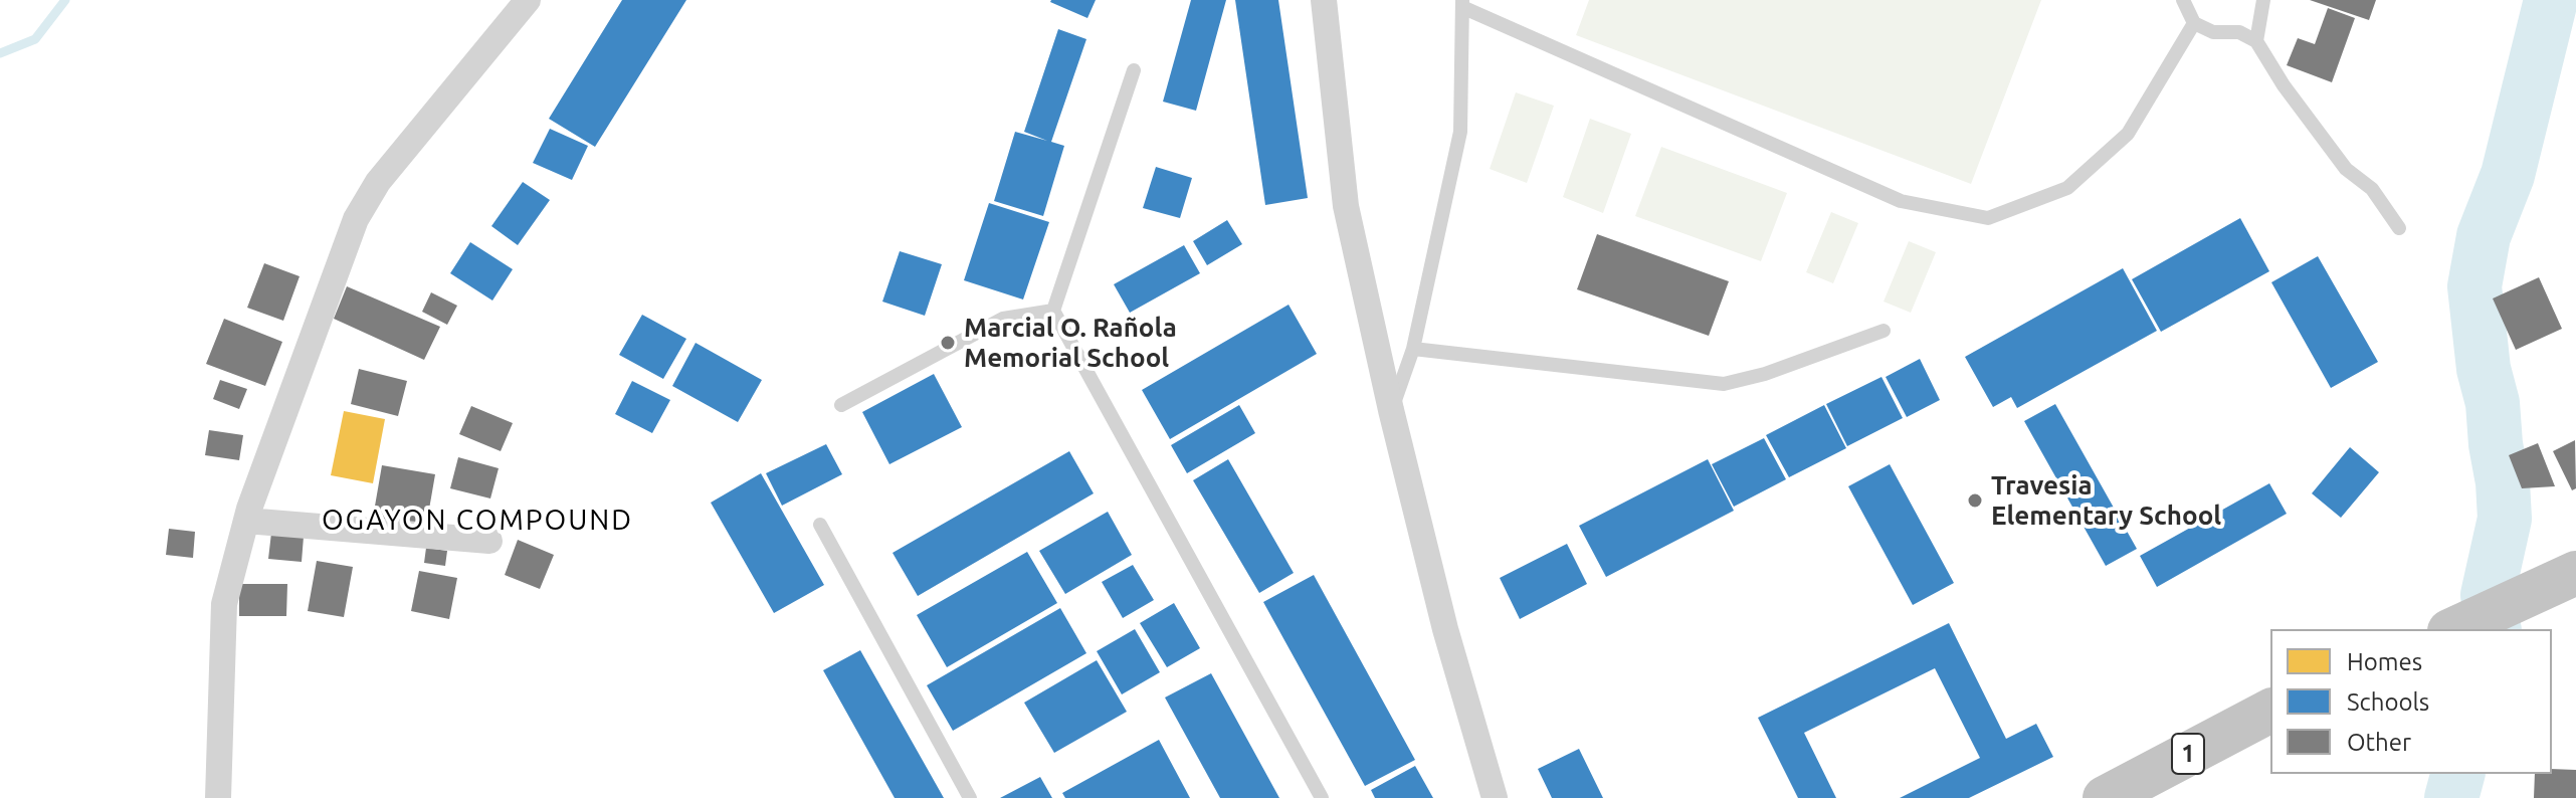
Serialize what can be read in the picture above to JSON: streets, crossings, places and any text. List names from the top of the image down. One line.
{"streets":{"highway":["1"]},"districts":["OGAYON COMPOUND"],"places":["Marcial O. Rañola Memorial School","Travesia Elementary School"],"legend":["Homes","Schools","Other"]}
